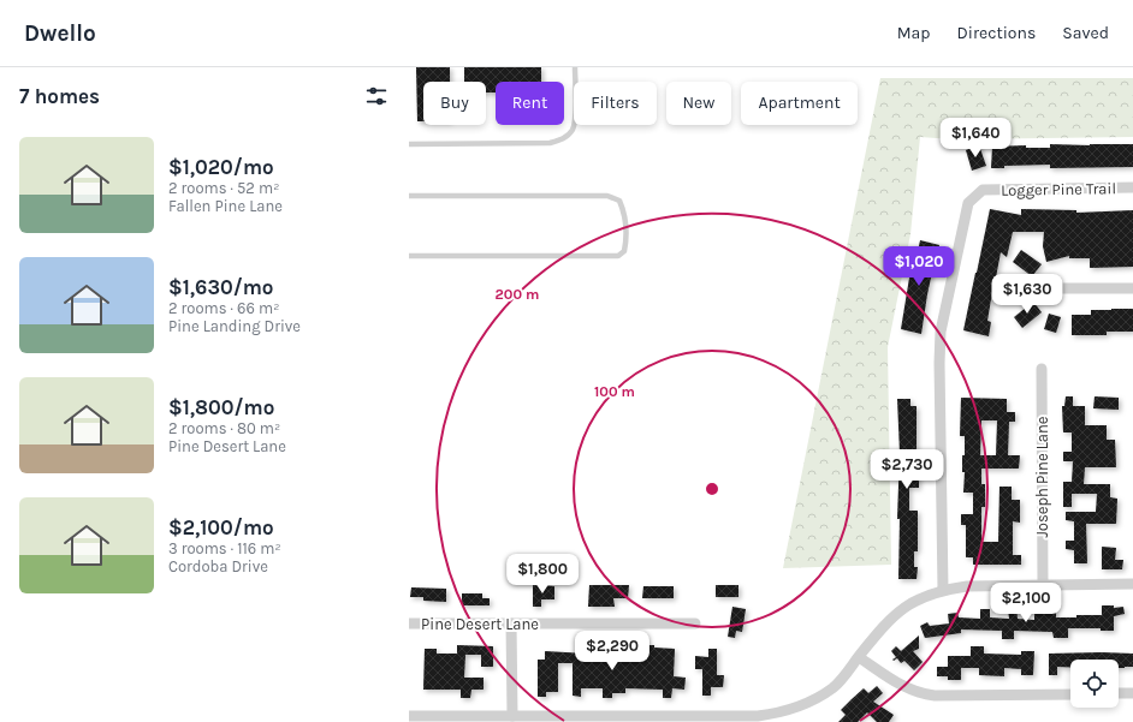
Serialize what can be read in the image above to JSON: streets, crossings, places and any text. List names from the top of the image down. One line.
{"streets":{"street":["Logger Pine Trail","Joseph Pine Lane","Pine Desert Lane"]},"page":{"header":"Dwello","nav":["Map","Directions","Saved"],"heading":"7 homes","chip":["Buy","Rent","Filters","New","Apartment"],"price":["$1,640","$1,020","$1,630","$2,730","$1,800","$2,100","$2,290"],"list":[{"name":"$1,020/mo","note":"2 rooms · 52 m² · Fallen Pine Lane"},{"name":"$1,630/mo","note":"2 rooms · 66 m² · Pine Landing Drive"},{"name":"$1,800/mo","note":"2 rooms · 80 m² · Pine Desert Lane"},{"name":"$2,100/mo","note":"3 rooms · 116 m² · Cordoba Drive"}]},"rings":["200 m","100 m"]}
